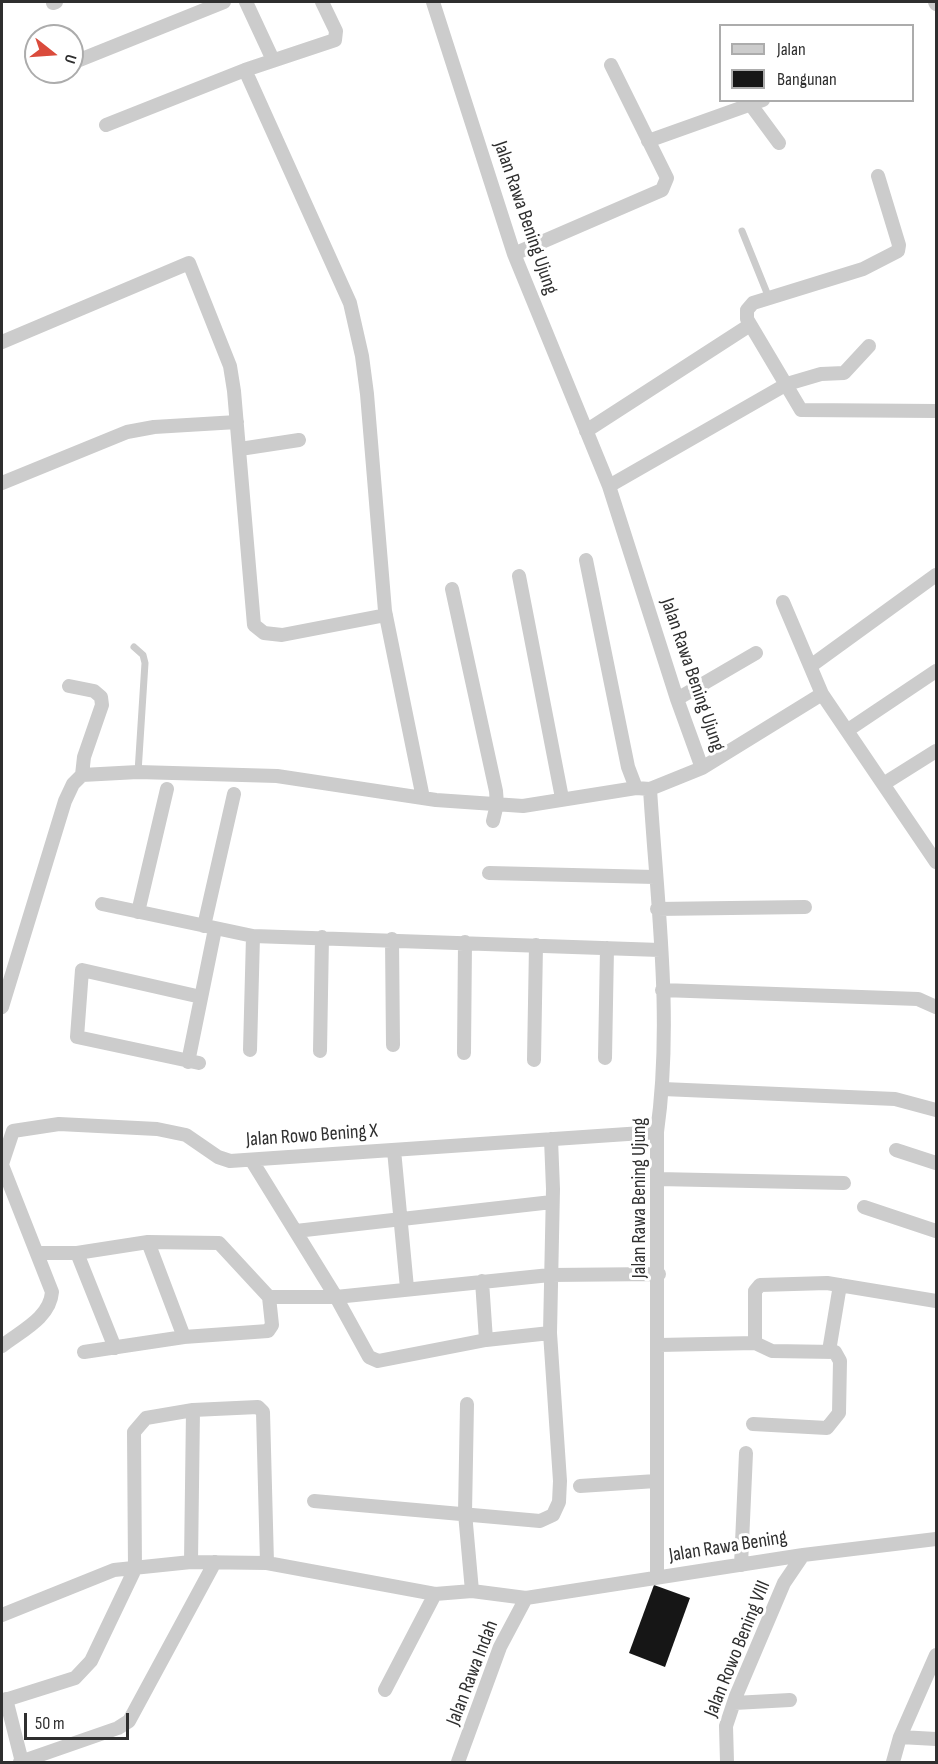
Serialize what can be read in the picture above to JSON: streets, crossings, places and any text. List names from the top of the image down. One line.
{"streets":{"street":["Jalan Rawa Bening Ujung","Jalan Rowo Bening X","Jalan Rawa Bening","Jalan Rowo Bening VIII","Jalan Rawa Indah"]},"crossings":[["Jalan Rawa Bening Ujung","Jalan Rowo Bening X"],["Jalan Rawa Bening Ujung","Jalan Rawa Bening"],["Jalan Rawa Bening","Jalan Rowo Bening VIII"],["Jalan Rawa Bening","Jalan Rawa Indah"]],"legend":["Jalan","Bangunan"],"scale_bar":"50 m","north":"right"}
